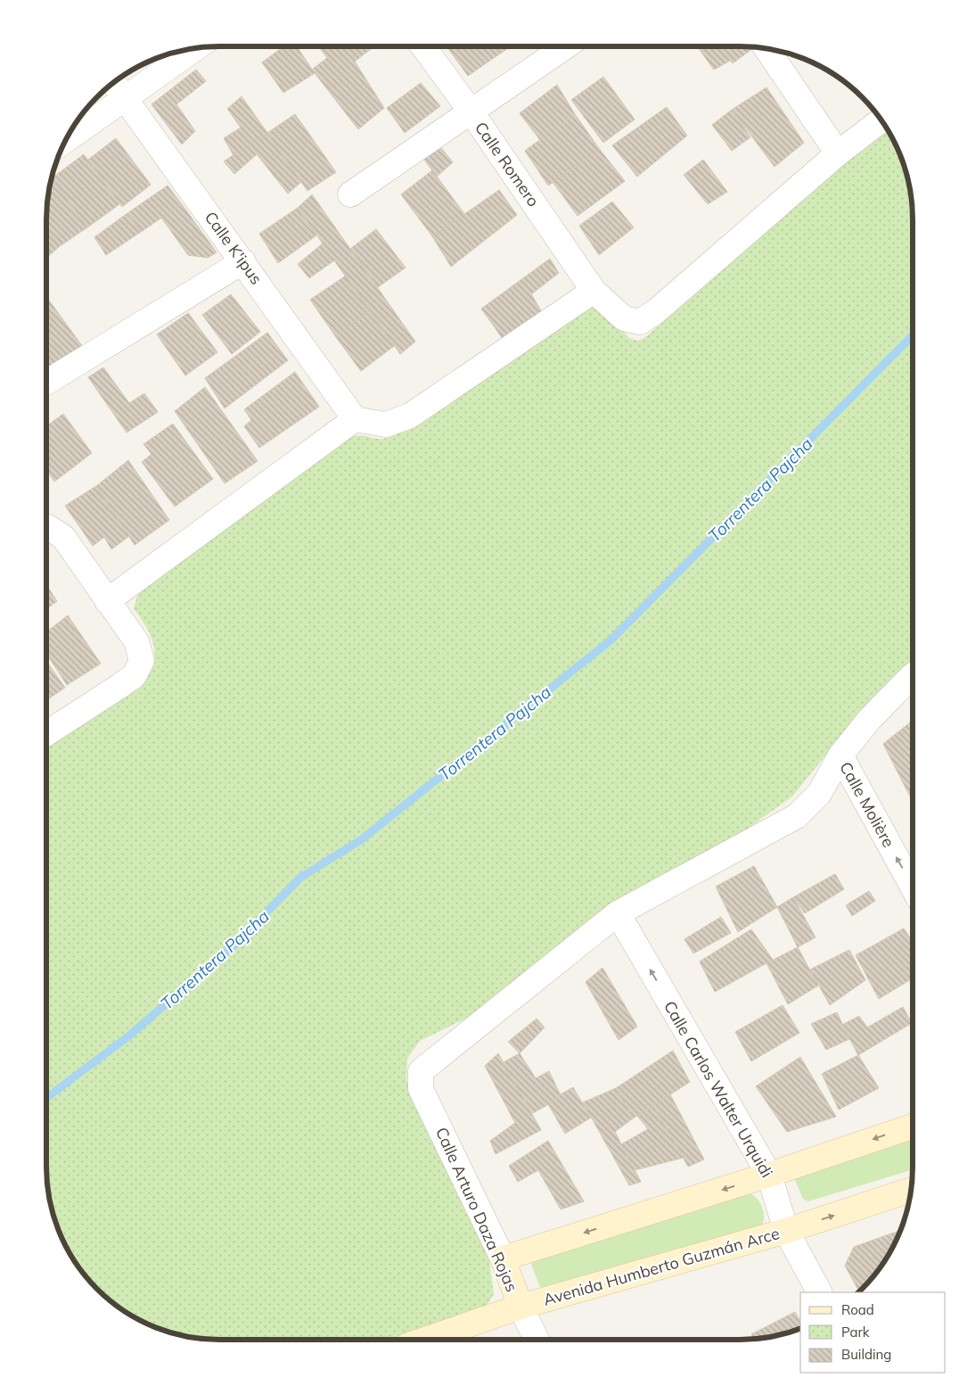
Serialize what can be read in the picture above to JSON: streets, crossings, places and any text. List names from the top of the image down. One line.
{"streets":{"main road":["Calle Arturo Daza Rojas","Avenida Humberto Guzmán Arce"],"street":["Calle Romero","Calle K'ipus","Calle Molière","Calle Carlos Walter Urquidi"]},"crossings":[["Calle Carlos Walter Urquidi","Calle Arturo Daza Rojas"],["Calle Carlos Walter Urquidi","Avenida Humberto Guzmán Arce"],["Calle Arturo Daza Rojas","Avenida Humberto Guzmán Arce"]],"one_way":["Calle Molière","Calle Carlos Walter Urquidi"],"water":["Torrentera Pajcha"],"legend":["Road","Park","Building"]}
